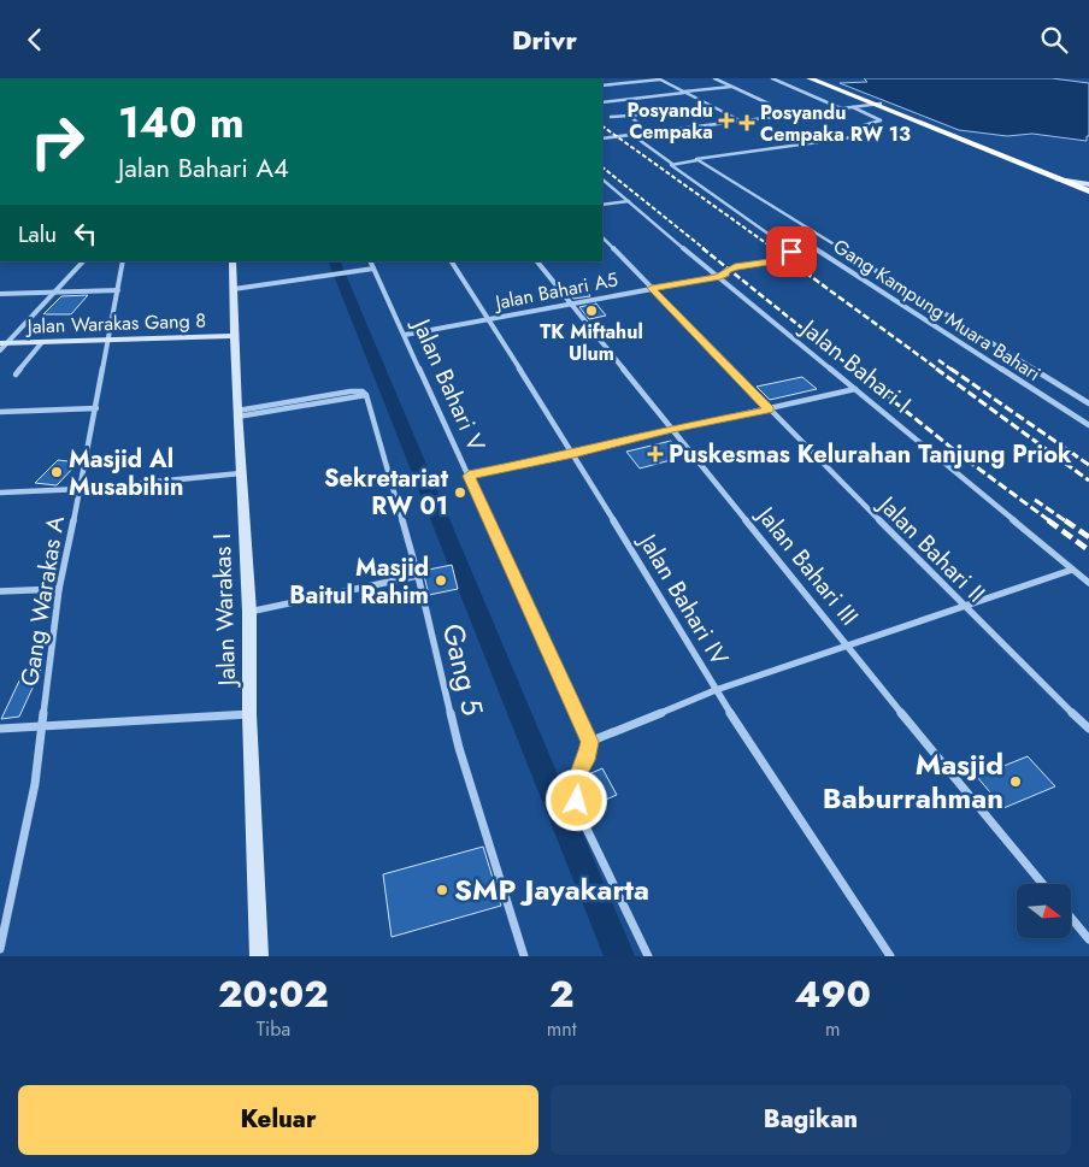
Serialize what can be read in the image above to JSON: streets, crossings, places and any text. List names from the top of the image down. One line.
{"streets":{"street":["Jalan Bahari A5","Gang Kampung Muara Bahari","Jalan Warakas Gang 8","Jalan Bahari I","Jalan Bahari V","Jalan Bahari II","Jalan Bahari III","Jalan Bahari IV","Gang Warakas A","Jalan Warakas I","Gang 5"]},"crossings":[["Jalan Bahari A5","Gang Kampung Muara Bahari"],["Jalan Bahari A5","Jalan Bahari I"],["Jalan Bahari A5","Jalan Bahari V"],["Jalan Bahari A5","Jalan Bahari II"],["Jalan Bahari A5","Jalan Bahari III"],["Jalan Bahari A5","Jalan Bahari IV"],["Jalan Warakas Gang 8","Gang Warakas A"],["Jalan Warakas Gang 8","Jalan Warakas I"],["Jalan Warakas I","Gang 5"]],"places":{"health":["Posyandu Cempaka","Posyandu Cempaka RW 13","Puskesmas Kelurahan Tanjung Priok"],"other":["TK Miftahul Ulum","Masjid Al Musabihin","Sekretariat RW 01","Masjid Baitul Rahim","Masjid Baburrahman","SMP Jayakarta"]},"north":"right","page":{"header":"Drivr","turn":["140 m","Jalan Bahari A4"],"then":"Lalu","eta":["20:02","Tiba","2","mnt","490","m"],"buttons":["Keluar","Bagikan"]}}
